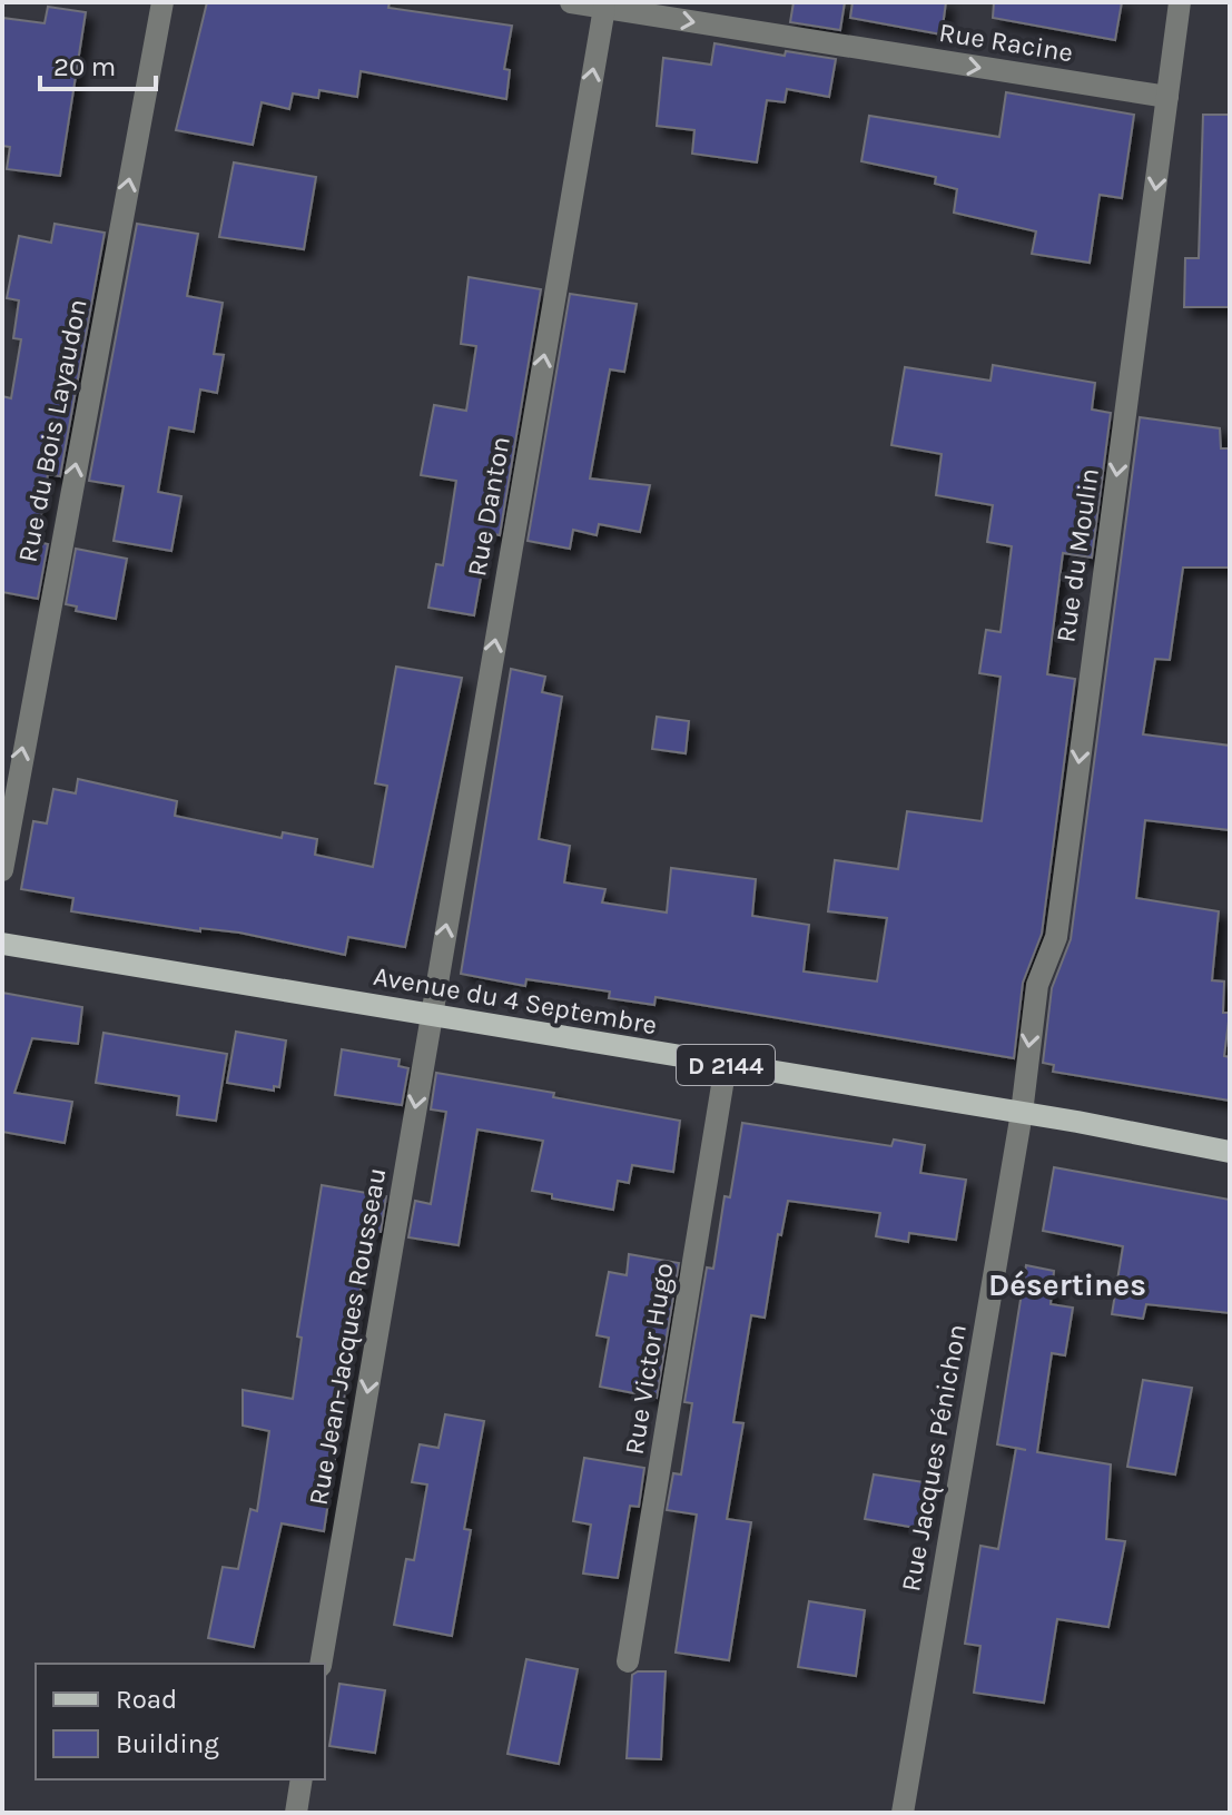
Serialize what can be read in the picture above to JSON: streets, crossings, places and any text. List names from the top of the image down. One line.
{"streets":{"main road":["Avenue du 4 Septembre","D 2144"],"street":["Rue Racine","Rue du Bois Layaudon","Rue Danton","Rue du Moulin","Rue Jean-Jacques Rousseau","Rue Victor Hugo","Rue Jacques Pénichon"]},"crossings":[["Rue Racine","Rue Danton"],["Rue Racine","Rue du Moulin"],["Rue Danton","Avenue du 4 Septembre"],["Rue Danton","Rue Jean-Jacques Rousseau"],["Rue du Moulin","Avenue du 4 Septembre"],["Rue du Moulin","Rue Jacques Pénichon"],["Avenue du 4 Septembre","Rue Jean-Jacques Rousseau"],["Avenue du 4 Septembre","Rue Victor Hugo"],["Avenue du 4 Septembre","Rue Jacques Pénichon"]],"one_way":["Rue Racine","Rue du Bois Layaudon","Rue Danton","Rue du Moulin","Rue Jean-Jacques Rousseau"],"districts":["Désertines"],"legend":["Road","Building"],"scale_bar":"20 m"}
